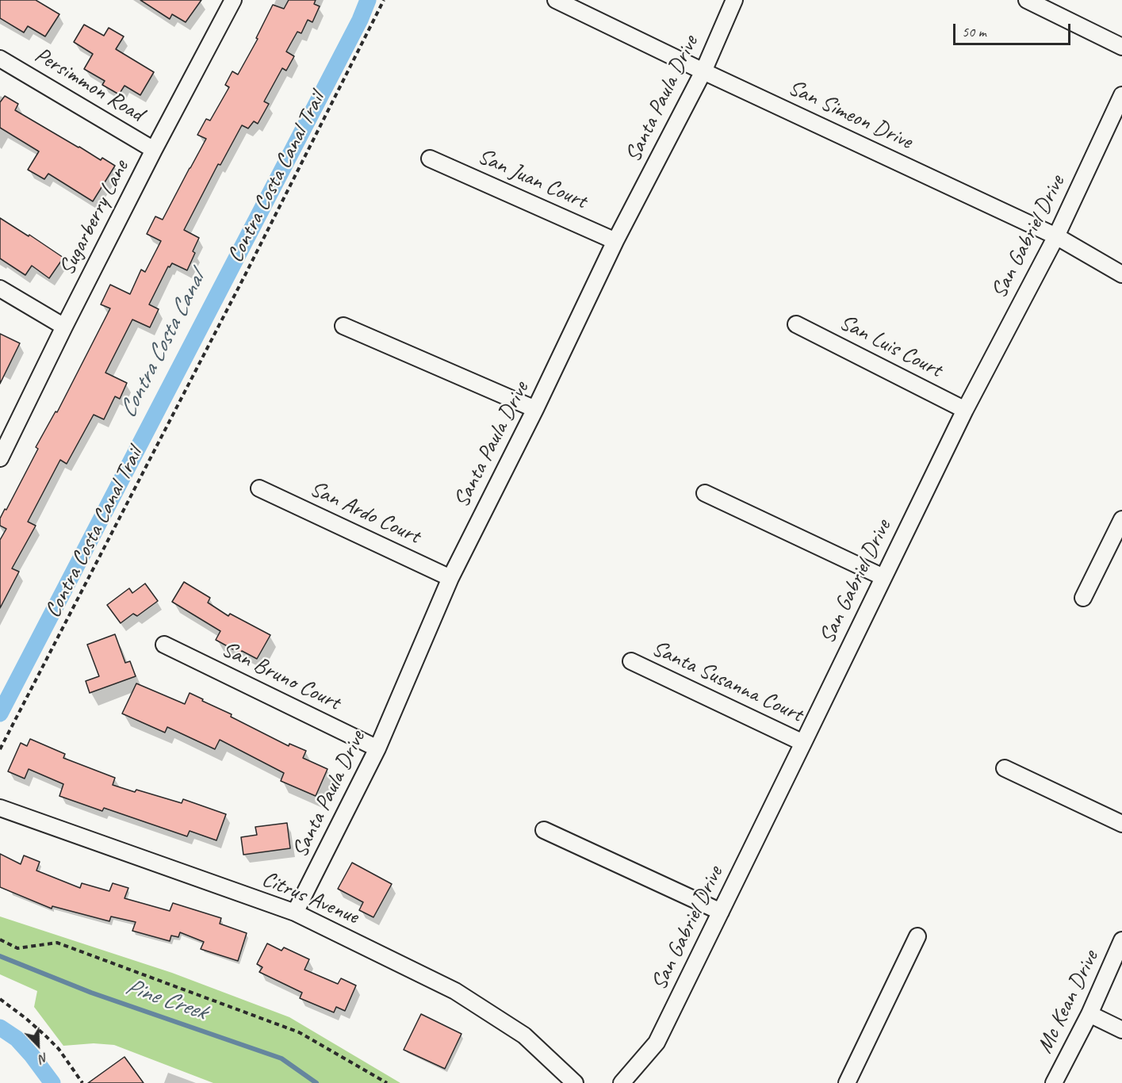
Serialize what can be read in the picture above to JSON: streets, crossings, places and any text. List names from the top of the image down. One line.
{"streets":{"street":["Persimmon Road","Santa Paula Drive","San Simeon Drive","San Juan Court","Sugarberry Lane","San Gabriel Drive","San Luis Court","San Ardo Court","San Bruno Court","Santa Susanna Court","Citrus Avenue","Mc Kean Drive"],"path":["Contra Costa Canal Trail"]},"crossings":[["Persimmon Road","Sugarberry Lane"],["Santa Paula Drive","San Simeon Drive"],["Santa Paula Drive","San Juan Court"],["Santa Paula Drive","San Ardo Court"],["Santa Paula Drive","San Bruno Court"],["Santa Paula Drive","Citrus Avenue"],["San Simeon Drive","San Gabriel Drive"],["San Gabriel Drive","San Luis Court"],["San Gabriel Drive","Santa Susanna Court"]],"water":["Contra Costa Canal","Pine Creek"],"scale_bar":"50 m","north":"bottom right"}
